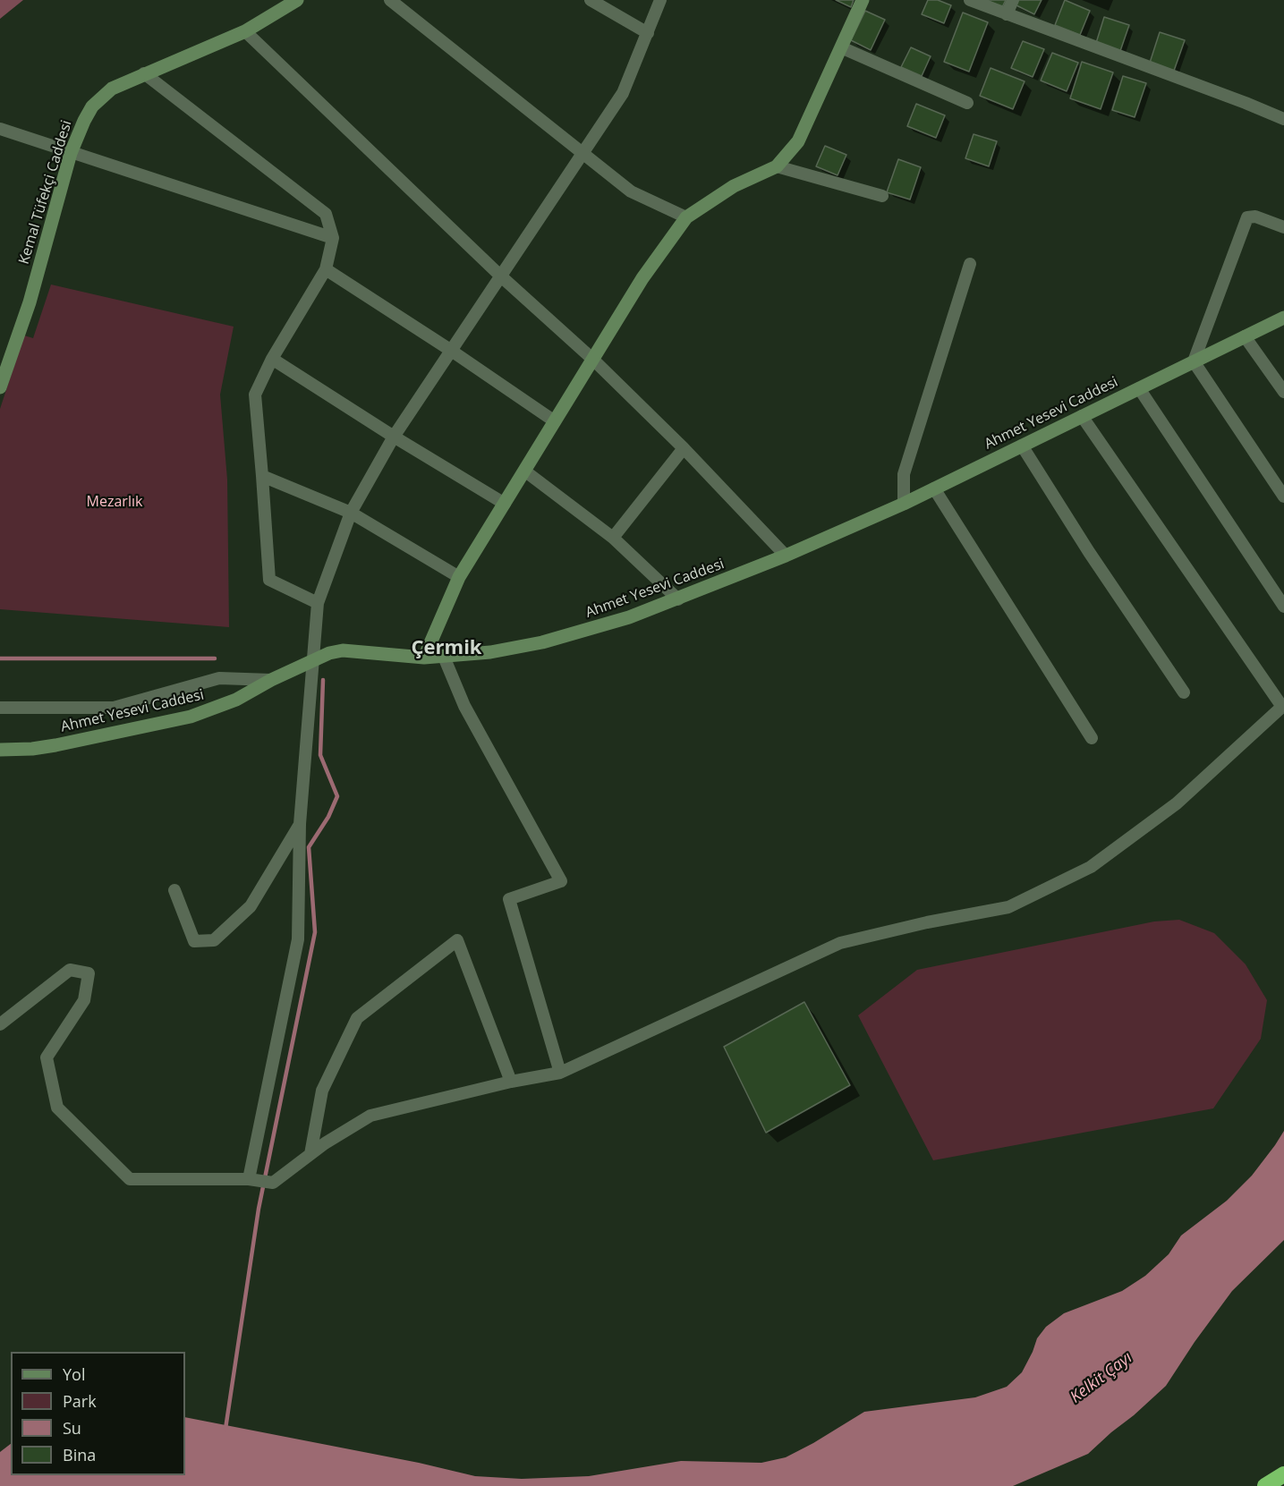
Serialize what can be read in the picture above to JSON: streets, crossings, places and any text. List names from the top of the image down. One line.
{"streets":{"street":["Kemal Tüfekçi Caddesi","Ahmet Yesevi Caddesi"]},"districts":["Çermik"],"water":["Kelkit Çayı"],"parks":["Mezarlık"],"legend":["Yol","Park","Su","Bina"]}
